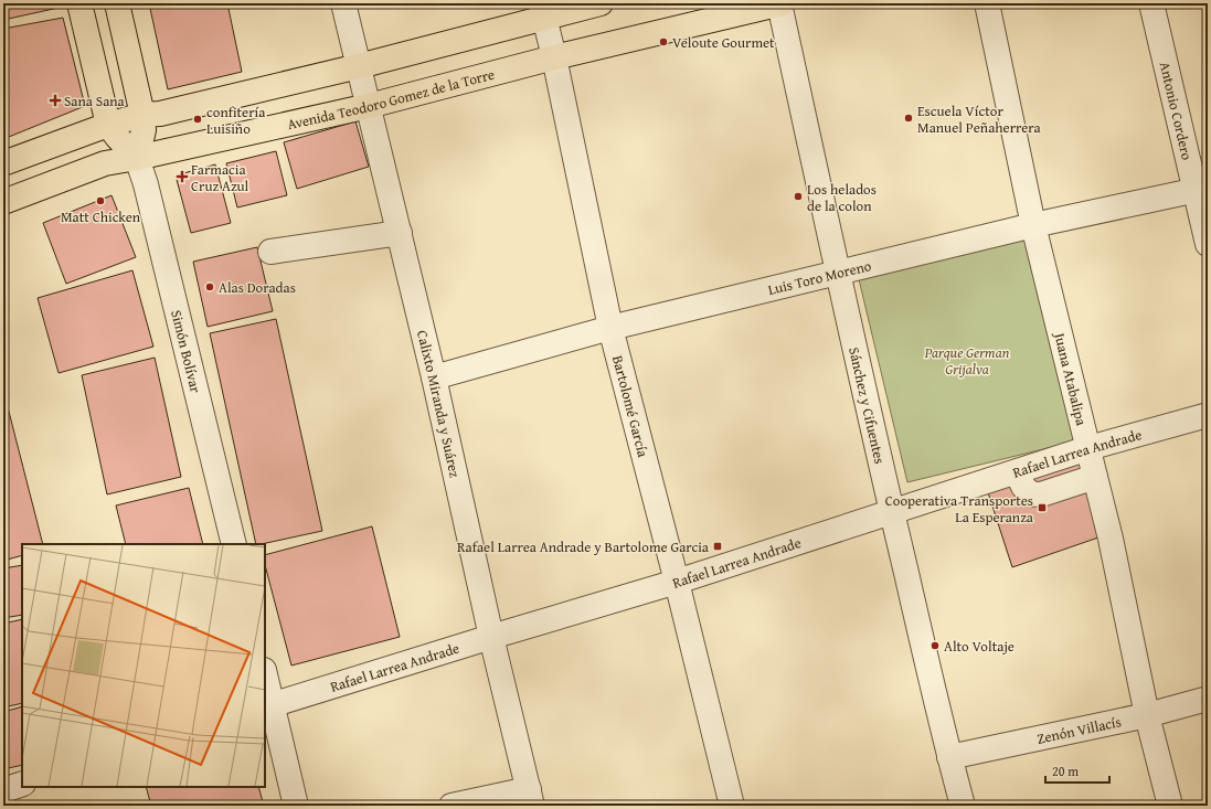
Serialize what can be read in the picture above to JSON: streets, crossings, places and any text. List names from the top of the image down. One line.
{"streets":{"main road":["Avenida Teodoro Gomez de la Torre"],"street":["Antonio Cordero","Luis Toro Moreno","Simón Bolívar","Juana Atabalipa","Calixto Miranda y Suárez","Sánchez y Cifuentes","Bartolomé García","Rafael Larrea Andrade","Zenón Villacís"]},"crossings":[["Avenida Teodoro Gomez de la Torre","Simón Bolívar"],["Avenida Teodoro Gomez de la Torre","Calixto Miranda y Suárez"],["Avenida Teodoro Gomez de la Torre","Sánchez y Cifuentes"],["Avenida Teodoro Gomez de la Torre","Bartolomé García"],["Antonio Cordero","Luis Toro Moreno"],["Luis Toro Moreno","Juana Atabalipa"],["Luis Toro Moreno","Calixto Miranda y Suárez"],["Luis Toro Moreno","Sánchez y Cifuentes"],["Luis Toro Moreno","Bartolomé García"],["Juana Atabalipa","Rafael Larrea Andrade"],["Juana Atabalipa","Zenón Villacís"],["Calixto Miranda y Suárez","Rafael Larrea Andrade"],["Sánchez y Cifuentes","Rafael Larrea Andrade"],["Sánchez y Cifuentes","Zenón Villacís"],["Bartolomé García","Rafael Larrea Andrade"]],"parks":["Parque German Grijalva"],"places":{"other":["Veloute Gourmet","Escuela Víctor Manuel Peñaherrera","confitería Luisiño","Los helados de la colon","Matt Chicken","Alas Doradas","Alto Voltaje"],"health":["Sana Sana","Farmacia Cruz Azul"],"transit":["Cooperativa Transportes La Esperanza","Rafael Larrea Andrade y Bartolome Garcia"]},"scale_bar":"20 m"}
